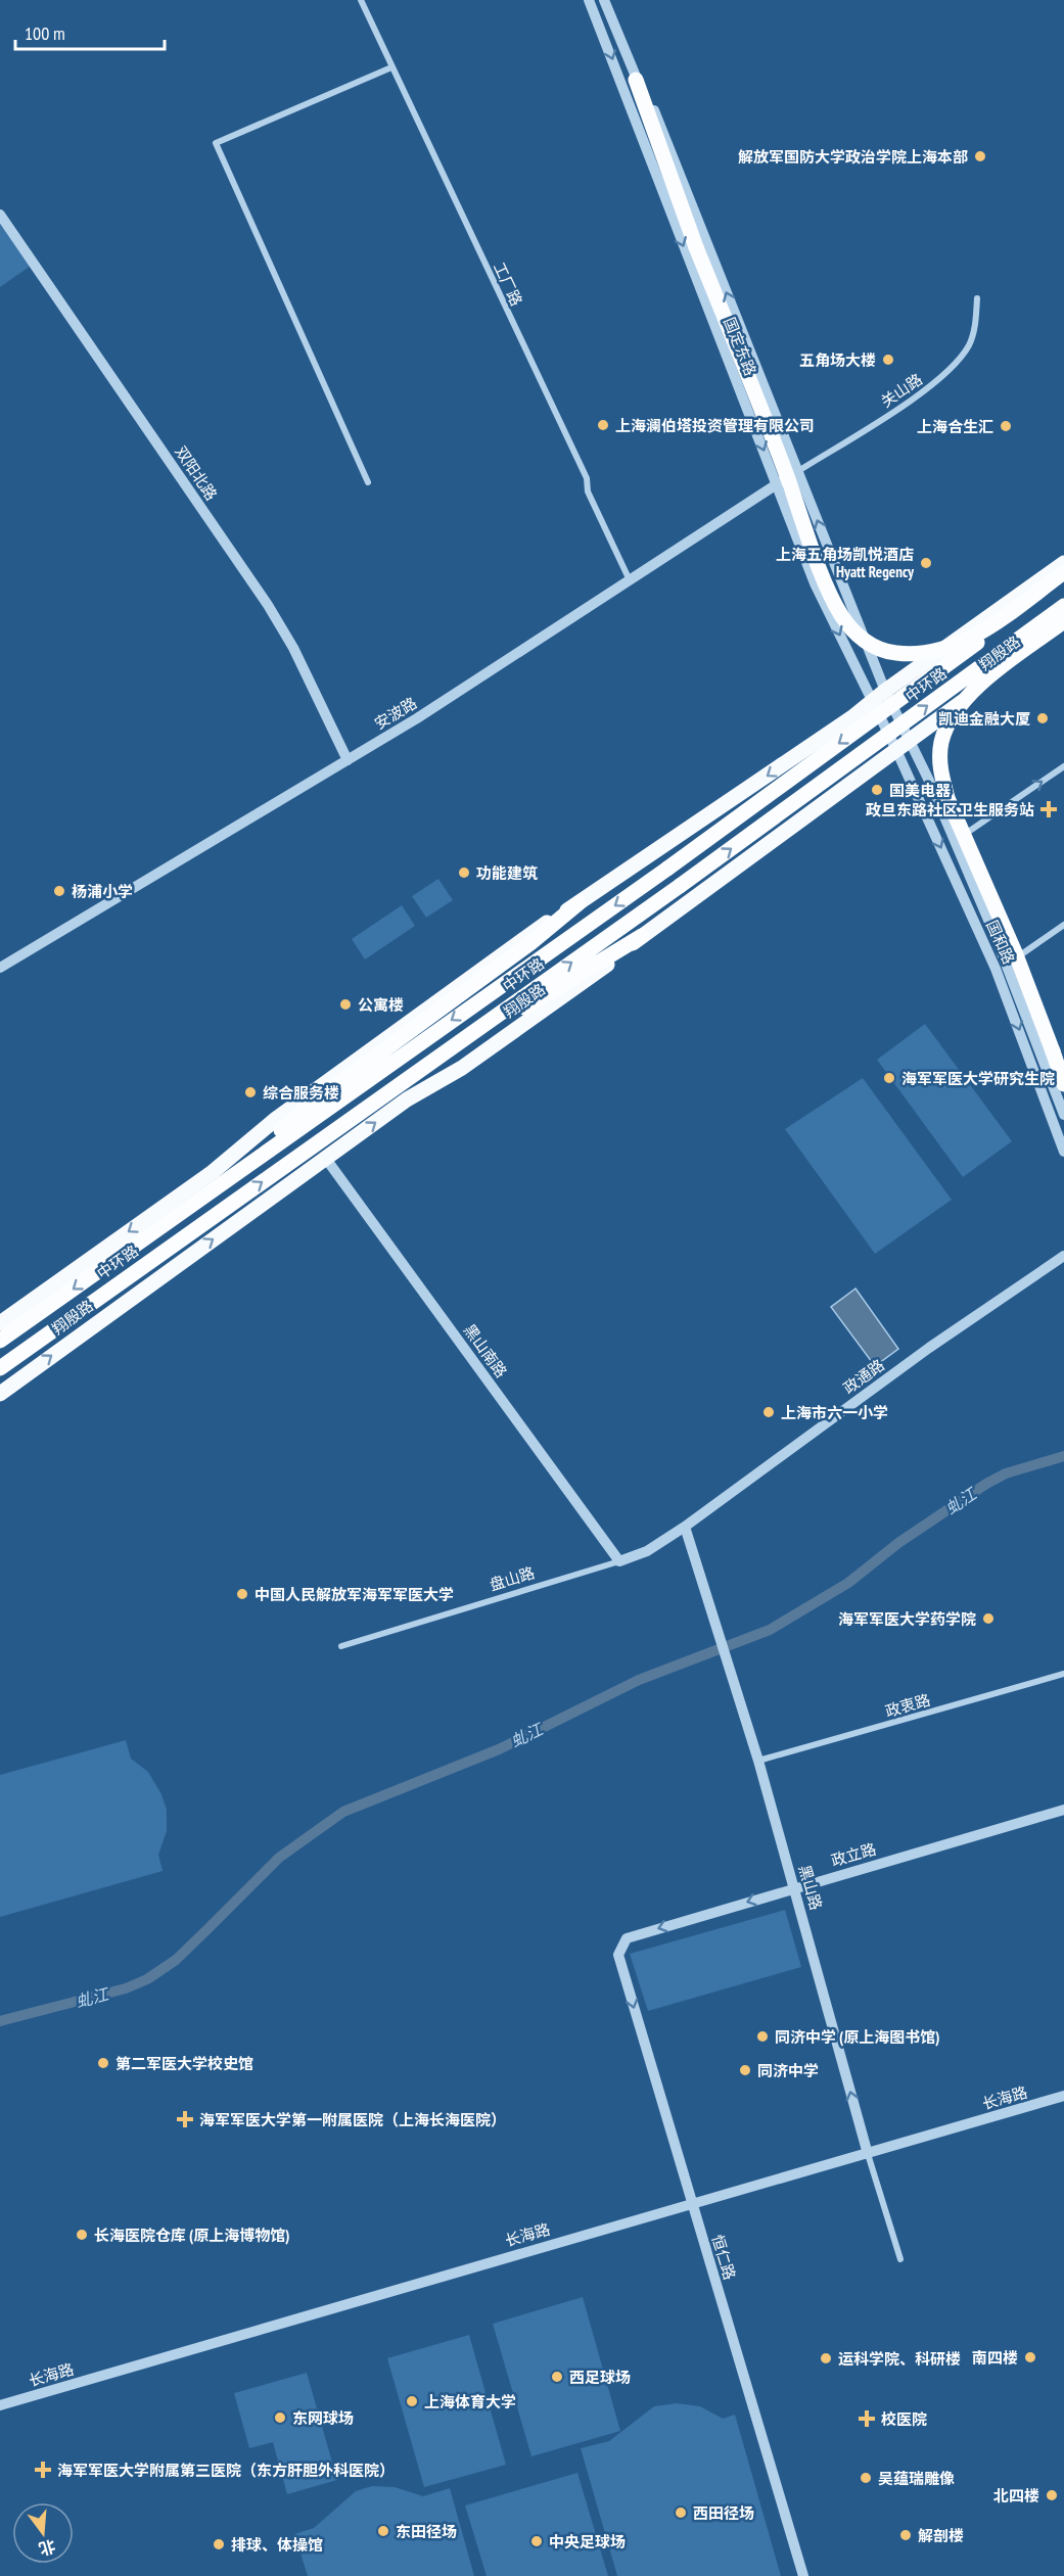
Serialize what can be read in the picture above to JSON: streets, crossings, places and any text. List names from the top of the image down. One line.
{"streets":{"highway":["中环路"],"main road":["翔殷路"],"street":["工厂路","国定东路","关山路","双阳北路","安波路","国和路","黑山南路","政通路","盘山路","政衷路","政立路","黑山路","长海路","恒仁路"]},"crossings":[["工厂路","安波路"],["国定东路","关山路"],["国定东路","翔殷路"],["国定东路","安波路"],["国定东路","国和路"],["关山路","安波路"],["双阳北路","安波路"],["翔殷路","中环路"],["翔殷路","国和路"],["翔殷路","黑山南路"],["黑山南路","盘山路"],["政通路","盘山路"],["政通路","黑山路"],["盘山路","黑山路"],["政衷路","黑山路"],["政立路","黑山路"],["政立路","恒仁路"],["黑山路","长海路"],["长海路","恒仁路"]],"one_way":["政立路","黑山路","恒仁路"],"water":["虬江"],"places":{"other":["解放军国防大学政治学院上海本部","五角场大楼","上海澜伯塔投资管理有限公司","上海合生汇","上海五角场凯悦酒店 Hyatt Regency","凯迪金融大厦","国美电器","功能建筑","杨浦小学","公寓楼","海军军医大学研究生院","综合服务楼","上海市六一小学","中国人民解放军海军军医大学","海军军医大学药学院","同济中学 (原上海图书馆)","第二军医大学校史馆","同济中学","长海医院仓库 (原上海博物馆)","南四楼","运科学院、科研楼","西足球场","上海体育大学","东网球场","吴蕴瑞雕像","北四楼","西田径场","东田径场","解剖楼","中央足球场","排球、体操馆"],"health":["政旦东路社区卫生服务站","海军军医大学第一附属医院（上海长海医院）","校医院","海军军医大学附属第三医院（东方肝胆外科医院）"]},"scale_bar":"100 m","north":"bottom"}
